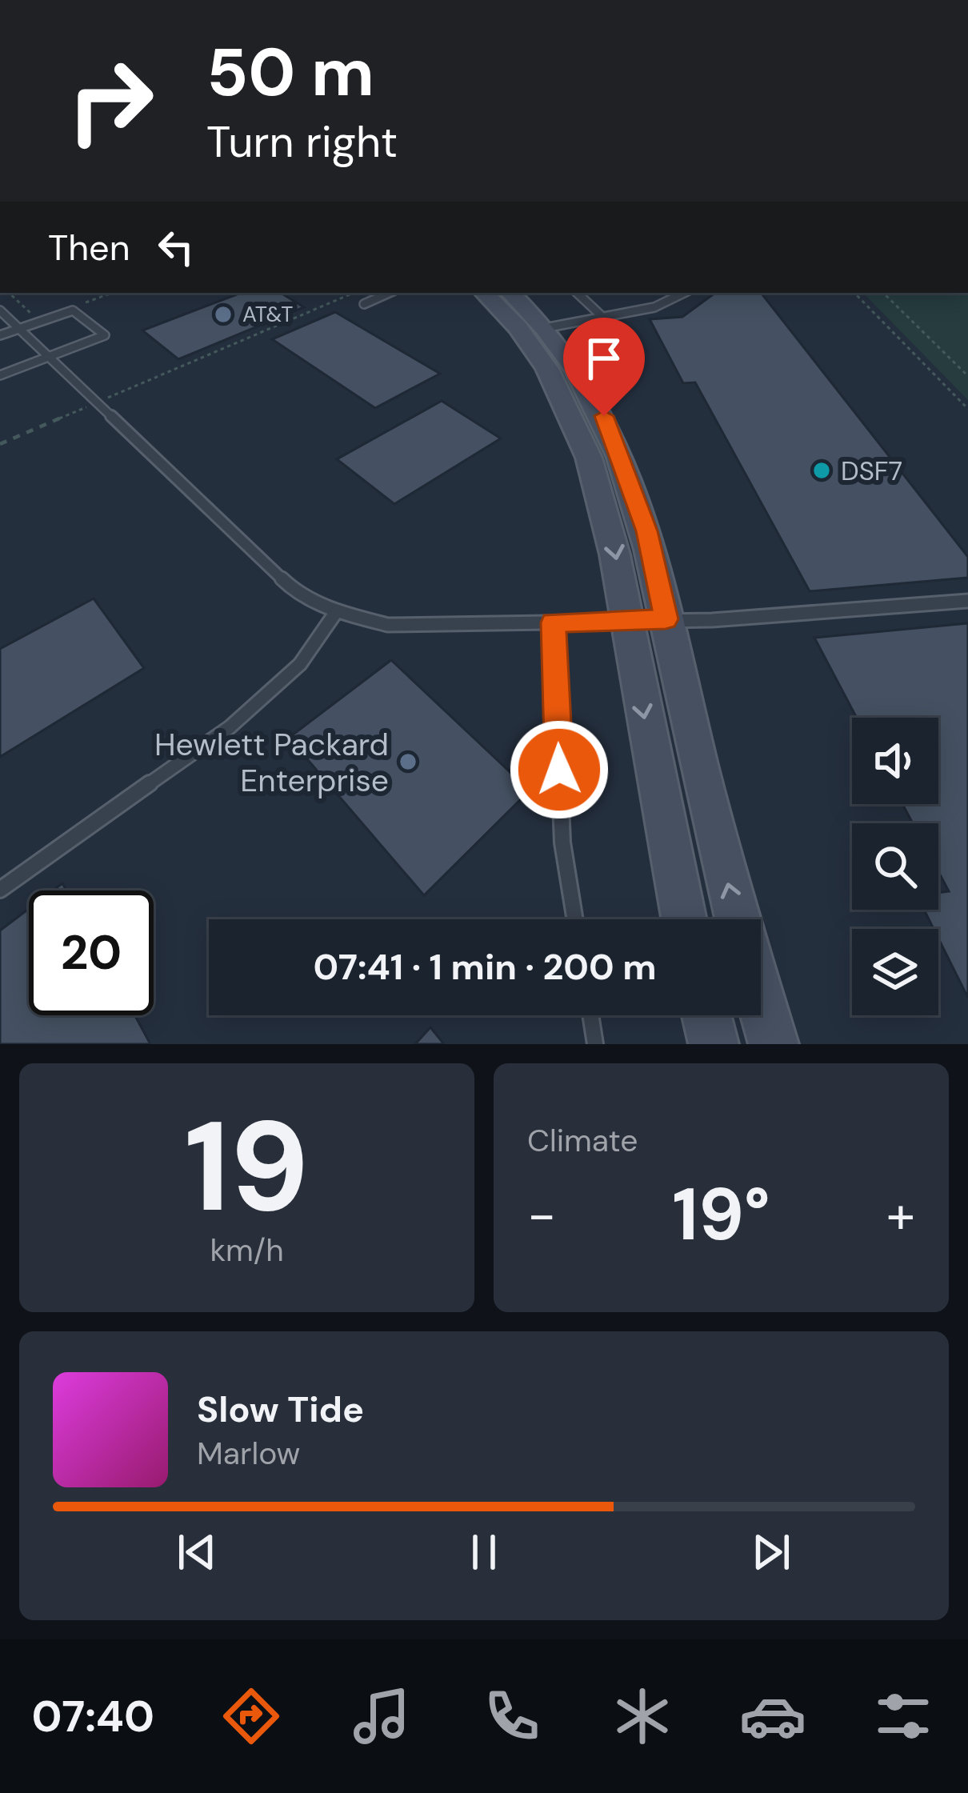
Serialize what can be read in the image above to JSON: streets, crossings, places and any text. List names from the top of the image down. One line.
{"places":["AT&T","DSF7","Hewlett Packard Enterprise"],"page":{"turn":["50 m","Turn right"],"then":"Then","limit":"20","trip":"07:41 · 1 min · 200 m","tile":[["19","km/h"],"Climate"],"heat":["−","19°","+"],"song":["Slow Tide","Marlow"],"tabs":"07:40"}}
